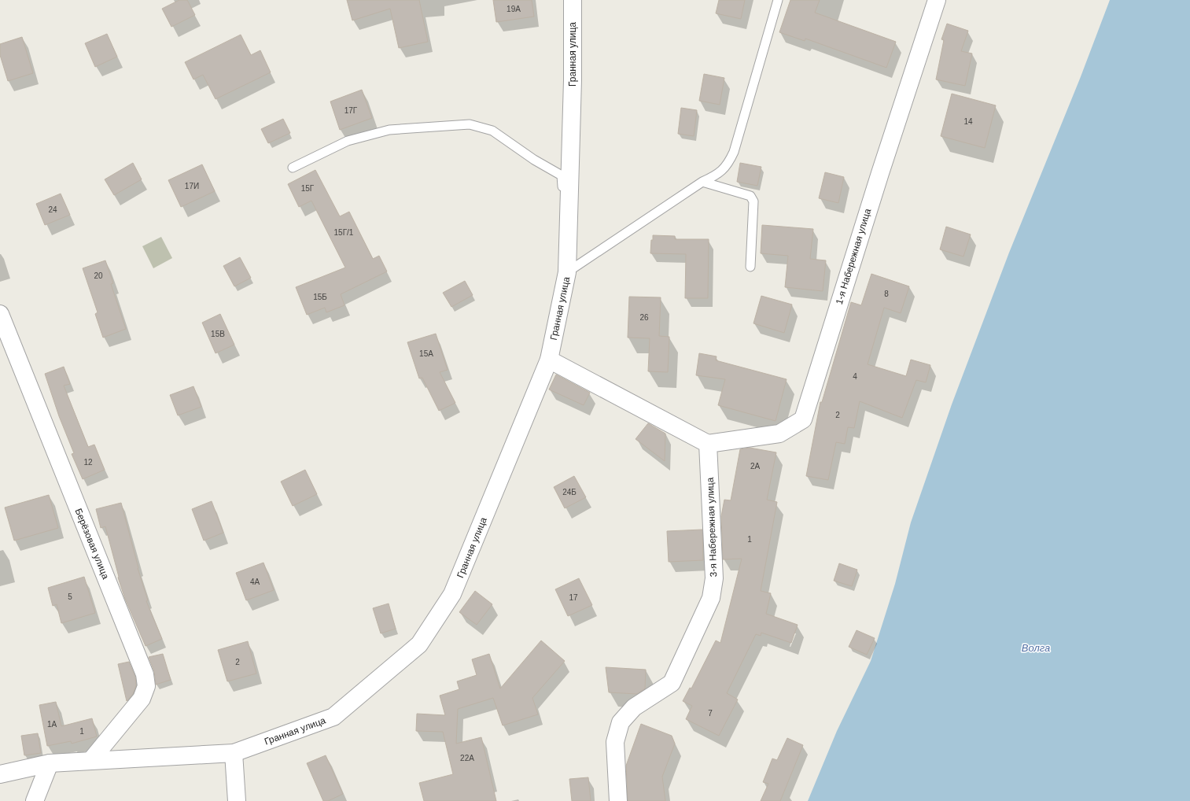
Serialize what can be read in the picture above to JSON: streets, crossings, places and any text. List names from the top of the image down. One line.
{"streets":{"street":["Гранная улица","1-я Набережная улица","3-я Набережная улица","Берёзовая улица"]},"crossings":[["Гранная улица","Берёзовая улица"],["1-я Набережная улица","3-я Набережная улица"]],"water":["Волга"],"house_numbers":["19А","17Г","14","17И","15Г","24","15Г/1","20","8","15Б","26","15В","15А","4","2","12","2А","24Б","1","4А","5","17","2","7","1А","1","22А"]}
